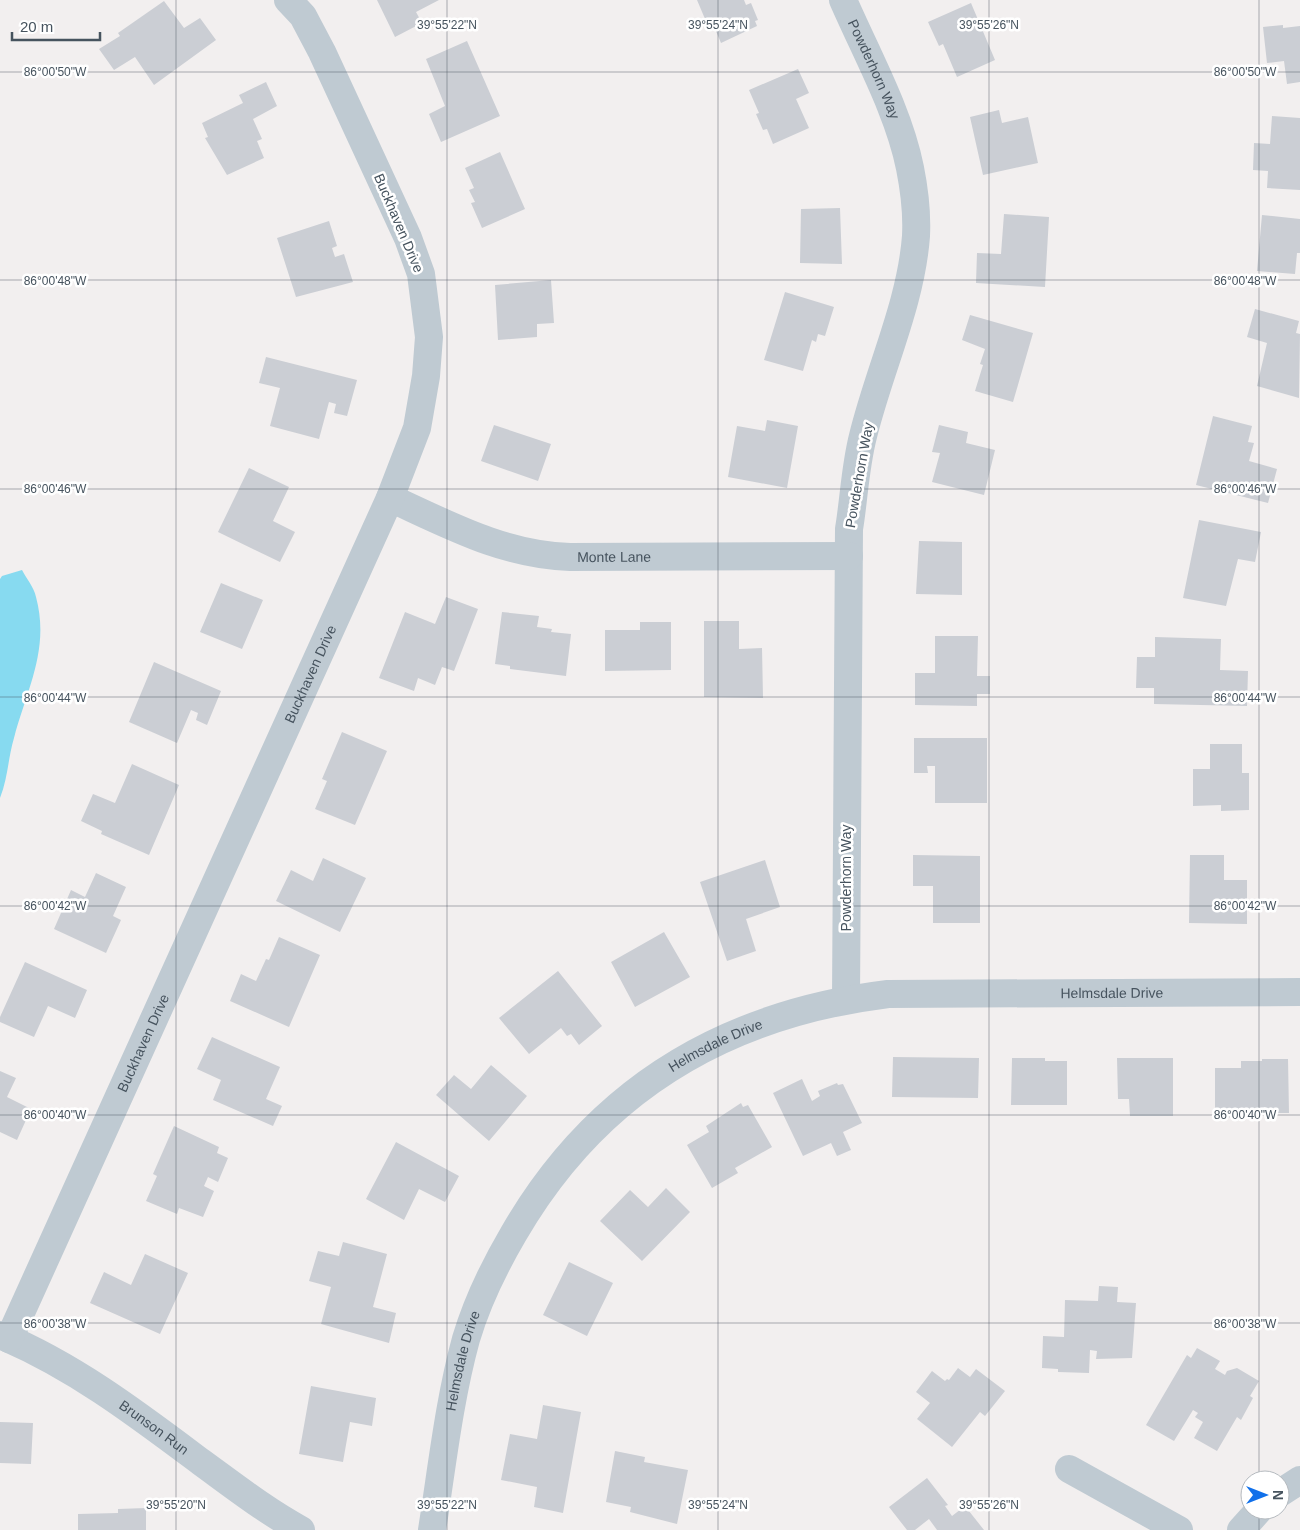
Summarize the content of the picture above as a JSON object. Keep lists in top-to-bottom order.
{
  "streets": {
    "street": [
      "Powderhorn Way",
      "Buckhaven Drive",
      "Monte Lane",
      "Helmsdale Drive",
      "Brunson Run"
    ]
  },
  "crossings": [
    ["Powderhorn Way", "Monte Lane"],
    ["Powderhorn Way", "Helmsdale Drive"],
    ["Buckhaven Drive", "Monte Lane"],
    ["Buckhaven Drive", "Brunson Run"]
  ],
  "scale_bar": "20 m",
  "north": "right",
  "coordinates": [
    "39°55'22\"N",
    "39°55'24\"N",
    "39°55'26\"N",
    "86°00'50\"W",
    "86°00'48\"W",
    "86°00'46\"W",
    "86°00'44\"W",
    "86°00'42\"W",
    "86°00'40\"W",
    "86°00'38\"W",
    "39°55'20\"N"
  ]
}
